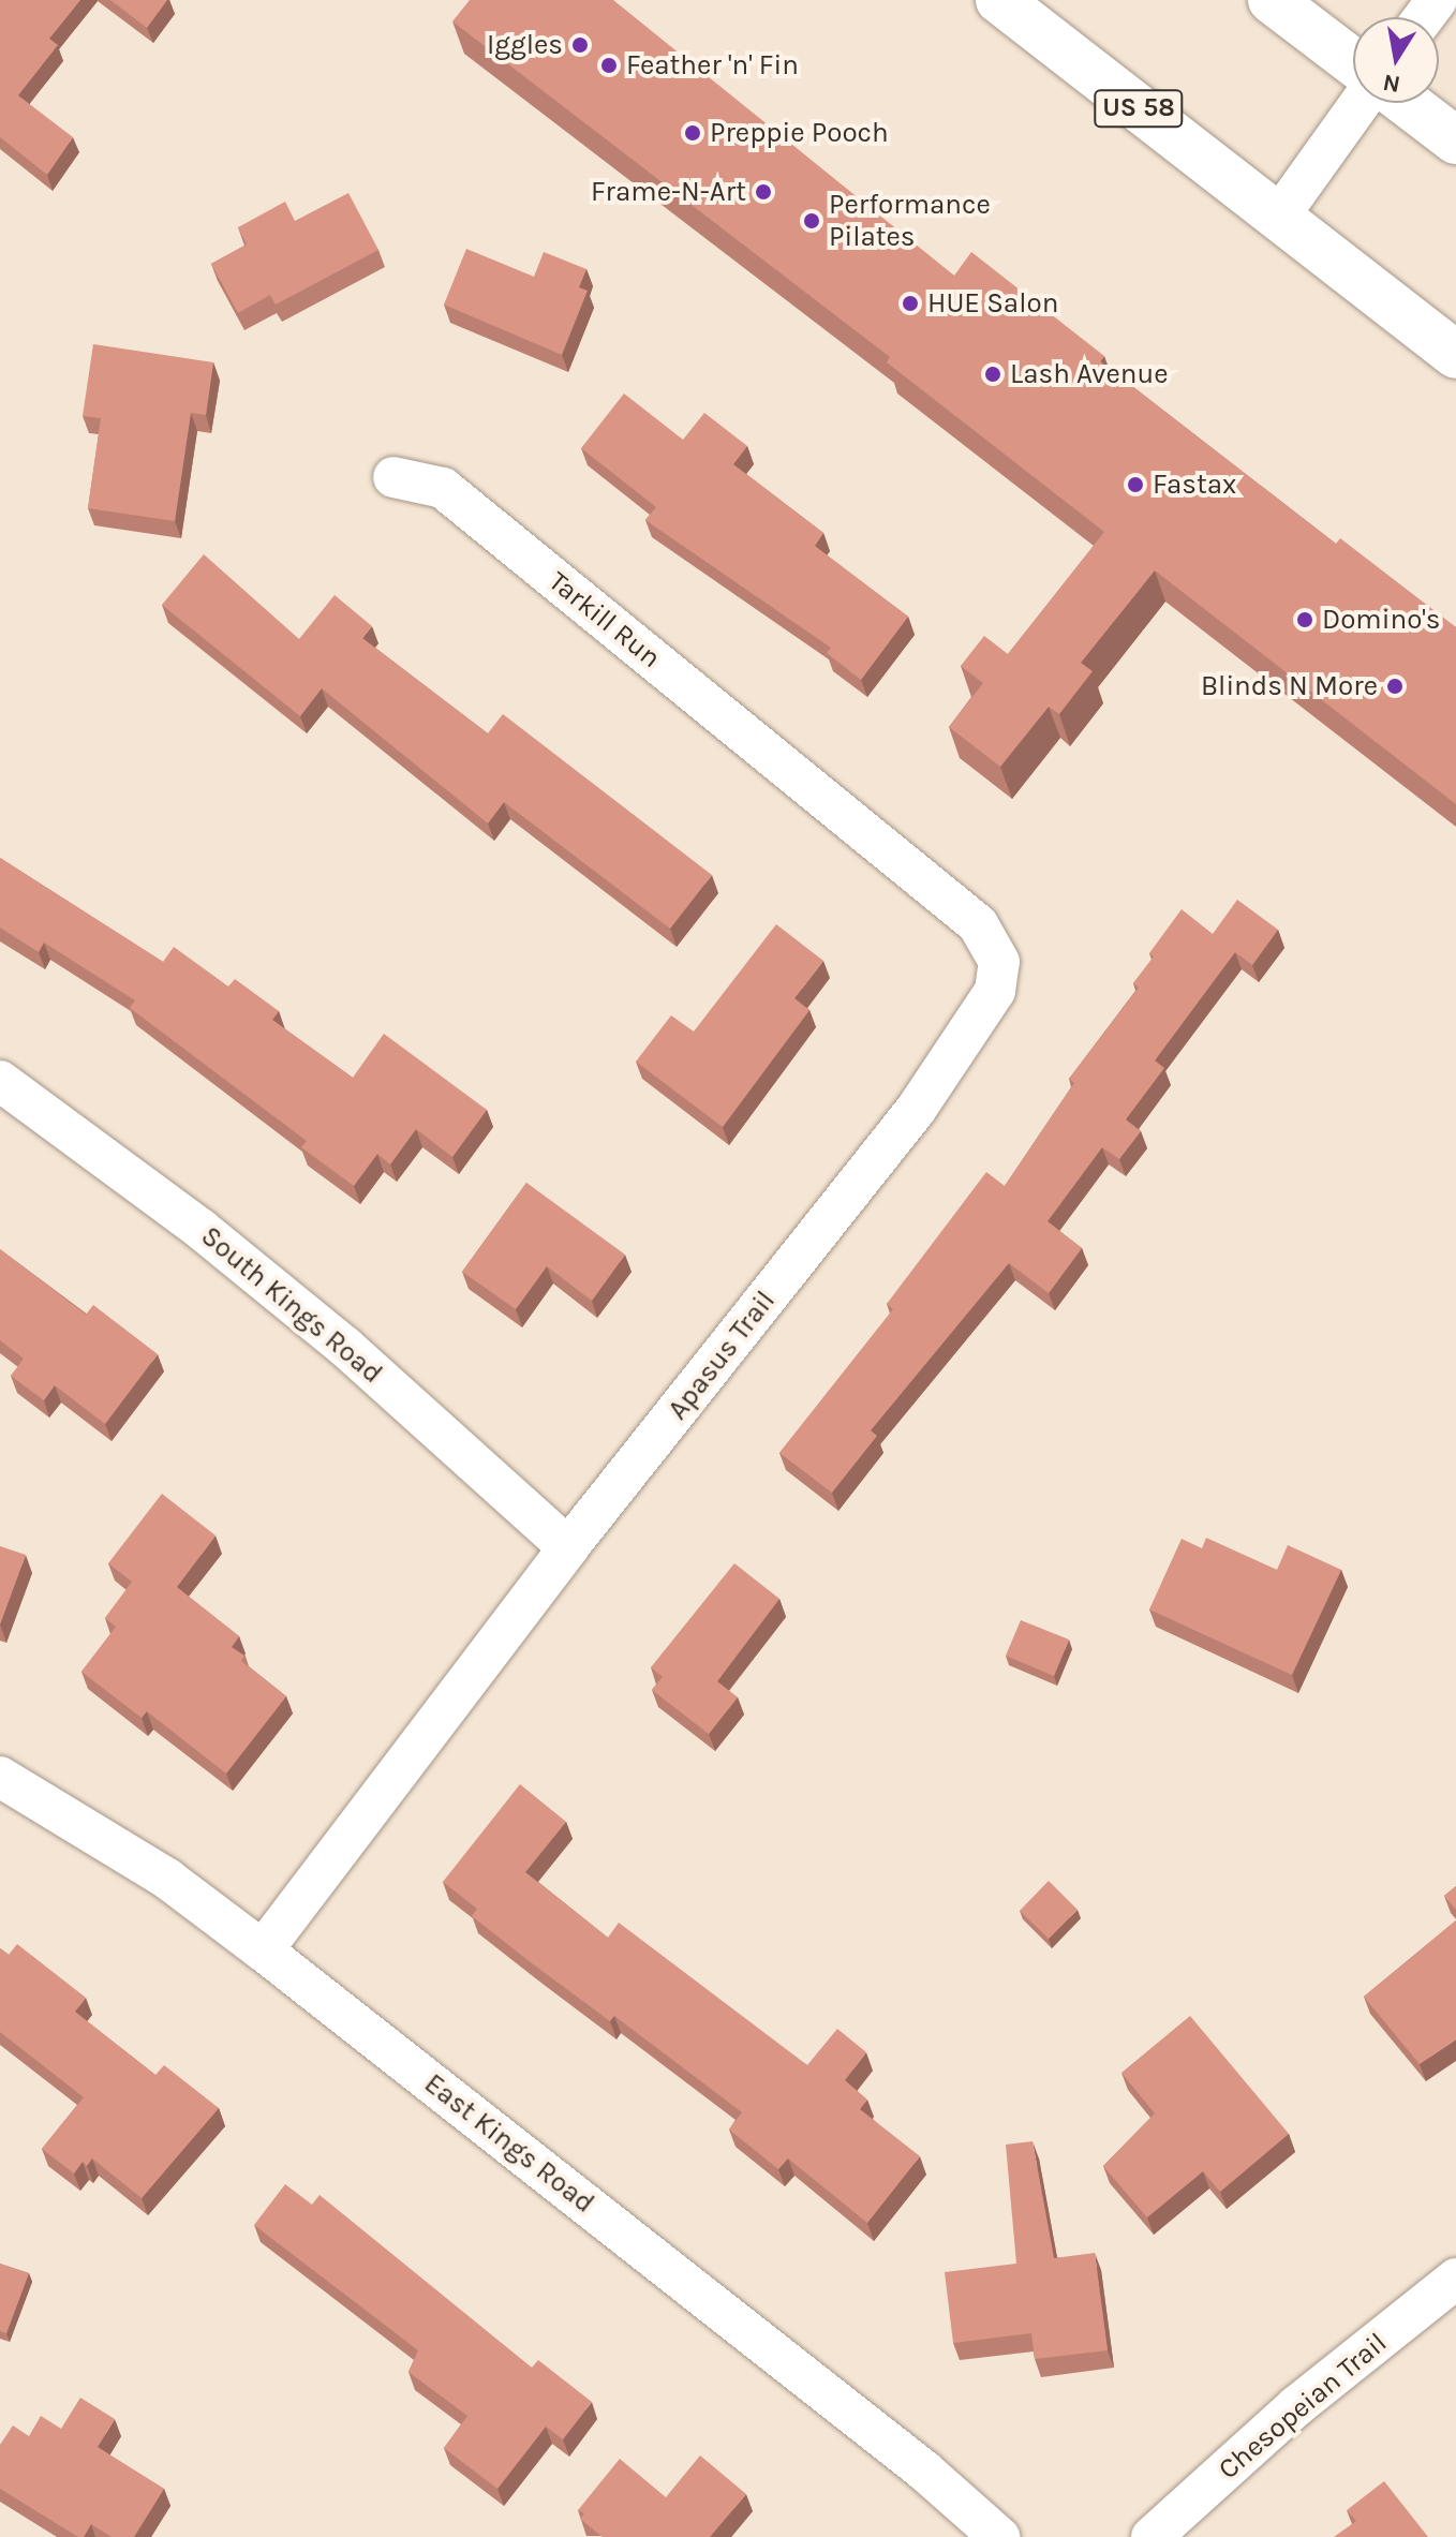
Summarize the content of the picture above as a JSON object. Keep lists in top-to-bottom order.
{
  "streets": {
    "main road": ["US 58"],
    "street": [
      "Tarkill Run",
      "South Kings Road",
      "Apasus Trail",
      "East Kings Road",
      "Chesopeian Trail"
    ]
  },
  "crossings": [
    ["Tarkill Run", "Apasus Trail"],
    ["South Kings Road", "Apasus Trail"],
    ["Apasus Trail", "East Kings Road"]
  ],
  "places": [
    "Iggles",
    "Feather 'n' Fin",
    "Preppie Pooch",
    "Frame-N-Art",
    "Performance Pilates",
    "HUE Salon",
    "Lash Avenue",
    "Fastax",
    "Domino's",
    "Blinds N More"
  ],
  "north": "bottom"
}
